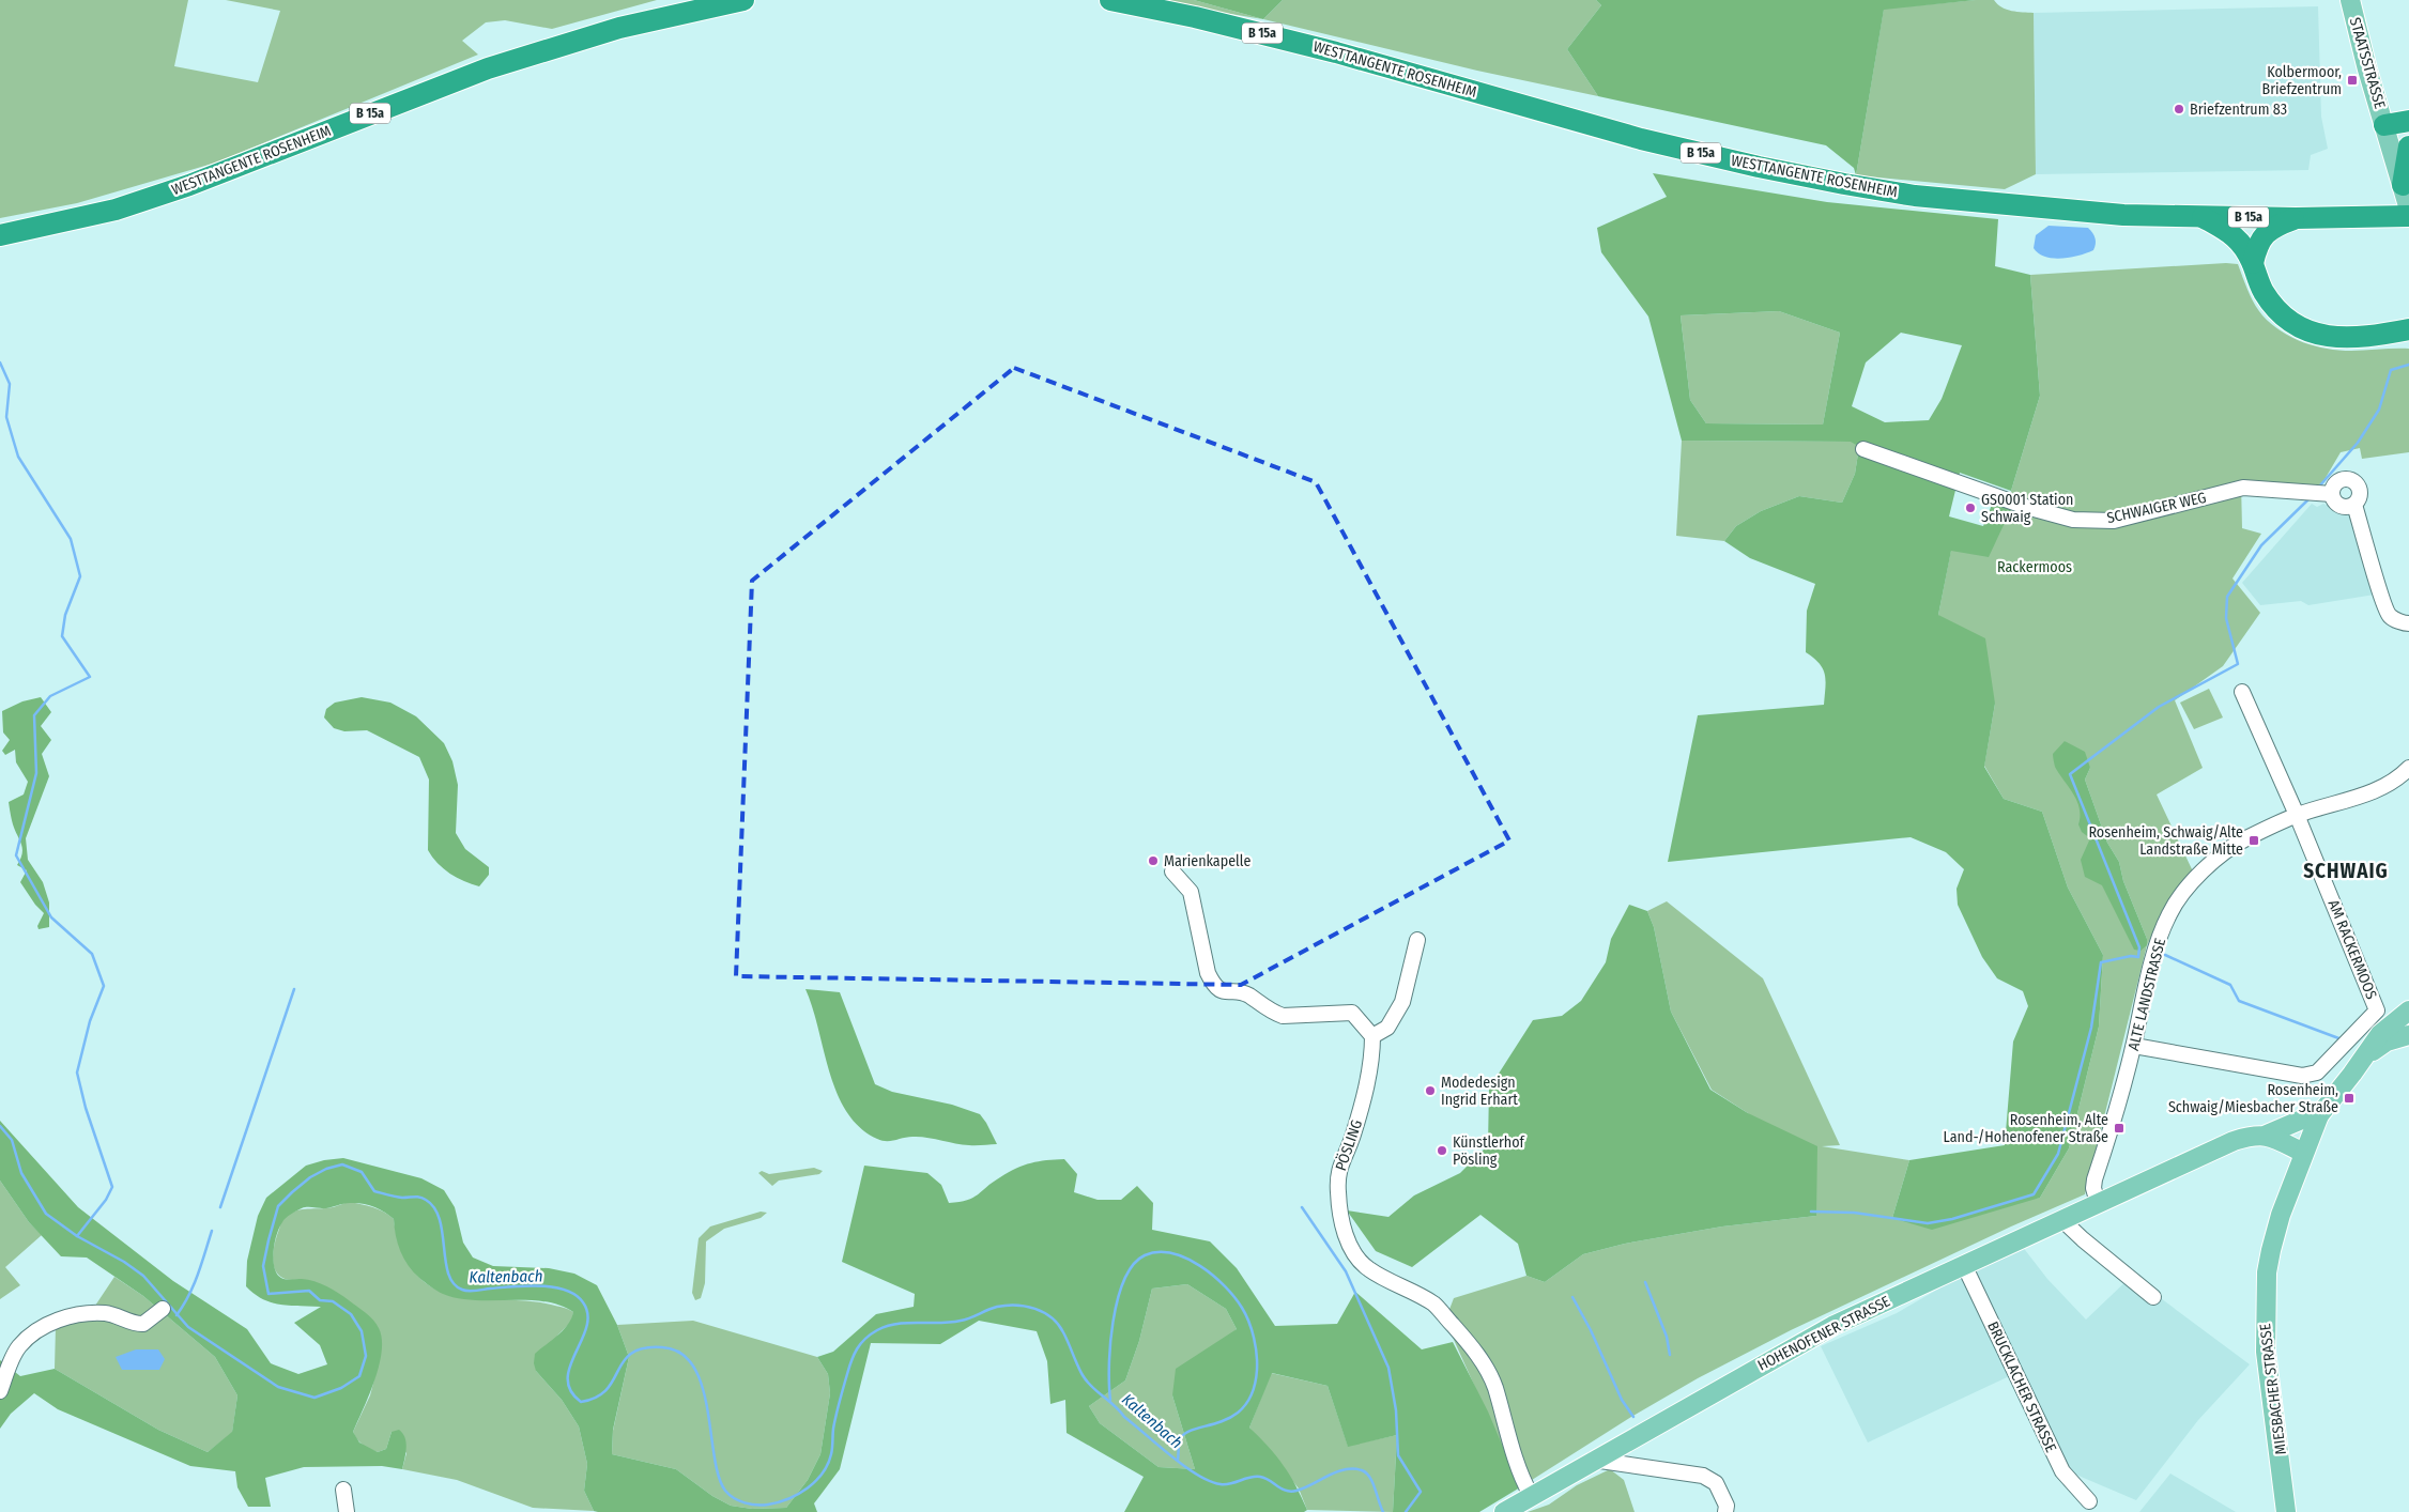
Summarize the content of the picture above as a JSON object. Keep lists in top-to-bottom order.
{
  "streets": {
    "highway": ["B 15a", "WESTTANGENTE ROSENHEIM"],
    "main road": ["STAATSSTRASSE", "HOHENOFENER STRASSE", "MIESBACHER STRASSE"],
    "street": [
      "SCHWAIGER WEG",
      "AM RACKERMOOS",
      "ALTE LANDSTRASSE",
      "PÖSLING",
      "BRUCKLACHER STRASSE"
    ]
  },
  "crossings": [
    ["AM RACKERMOOS", "ALTE LANDSTRASSE"],
    ["ALTE LANDSTRASSE", "HOHENOFENER STRASSE"],
    ["PÖSLING", "HOHENOFENER STRASSE"],
    ["HOHENOFENER STRASSE", "BRUCKLACHER STRASSE"]
  ],
  "districts": ["SCHWAIG"],
  "water": ["Kaltenbach"],
  "parks": ["Rackermoos"],
  "places": {
    "transit": [
      "Kolbermoor, Briefzentrum",
      "Rosenheim, Schwaig/Alte Landstraße Mitte",
      "Rosenheim, Schwaig/Miesbacher Straße",
      "Rosenheim, Alte Land-/Hohenofener Straße"
    ],
    "other": [
      "Briefzentrum 83",
      "GS0001 Station Schwaig",
      "Marienkapelle",
      "Modedesign Ingrid Erhart",
      "Künstlerhof Pösling"
    ]
  }
}
